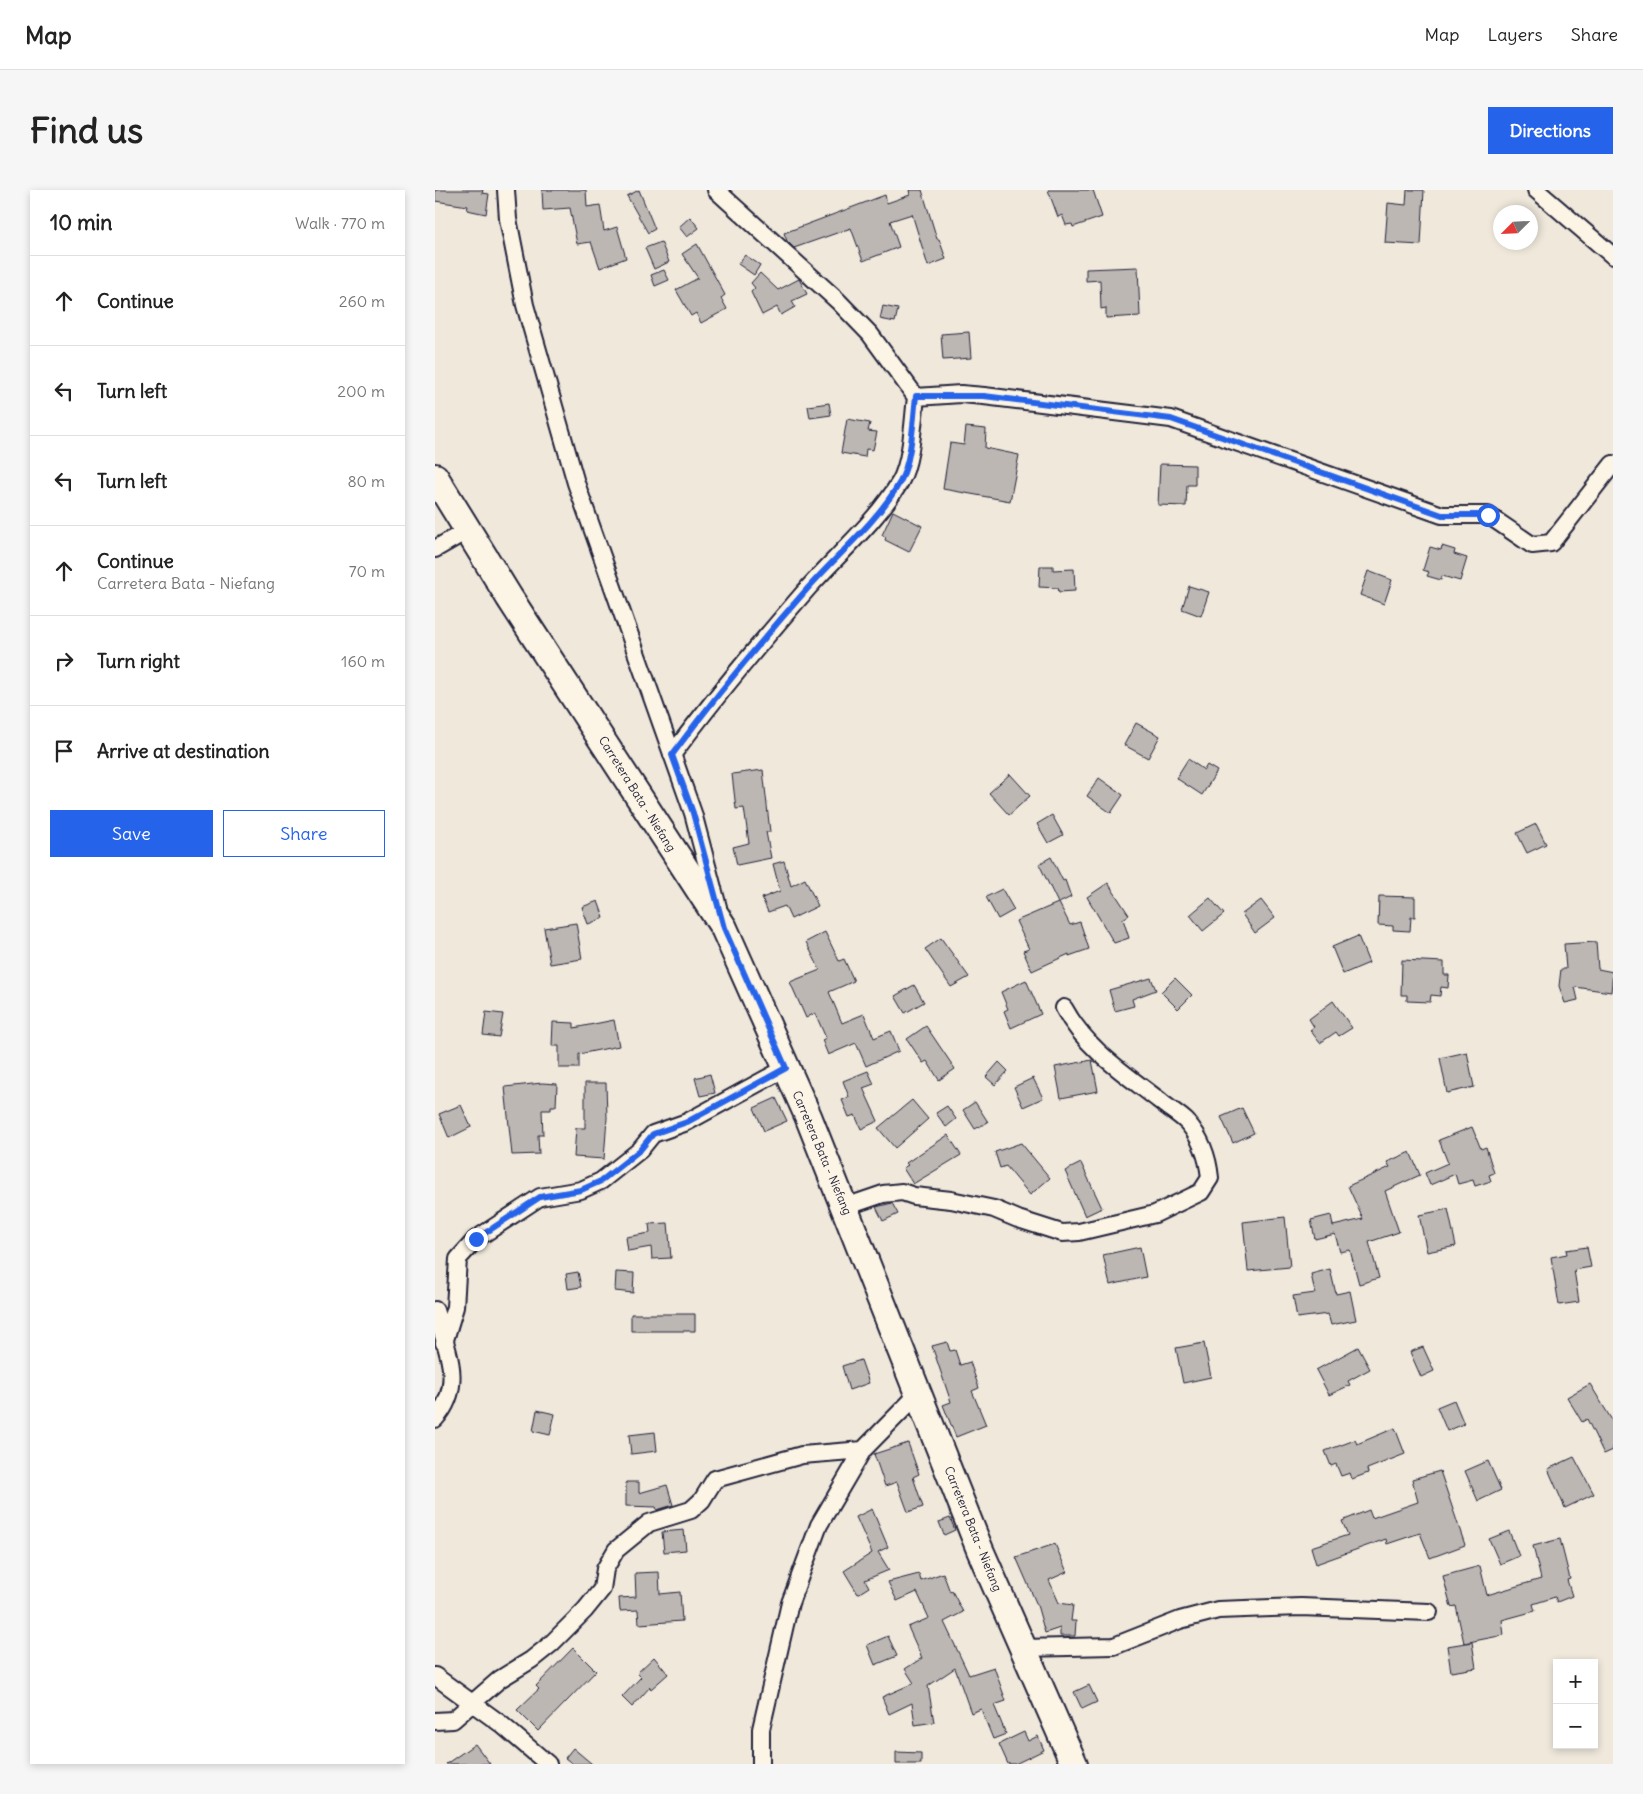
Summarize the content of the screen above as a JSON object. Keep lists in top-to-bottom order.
{
  "streets": {
    "main road": ["Carretera Bata - Niefang"]
  },
  "north": "bottom left",
  "page": {
    "header": "Map",
    "nav": ["Map", "Layers", "Share"],
    "buttons": [
      "Directions",
      ["Save", "Share"]
    ],
    "title": "Find us",
    "heading": ["10 min", "Walk · 770 m"],
    "list": [
      ["Continue", "260 m"],
      ["Turn left", "200 m"],
      ["Turn left", "80 m"],
      ["Continue", "Carretera Bata - Niefang", "70 m"],
      ["Turn right", "160 m"],
      "Arrive at destination"
    ],
    "map_buttons": ["+", "−"]
  }
}
